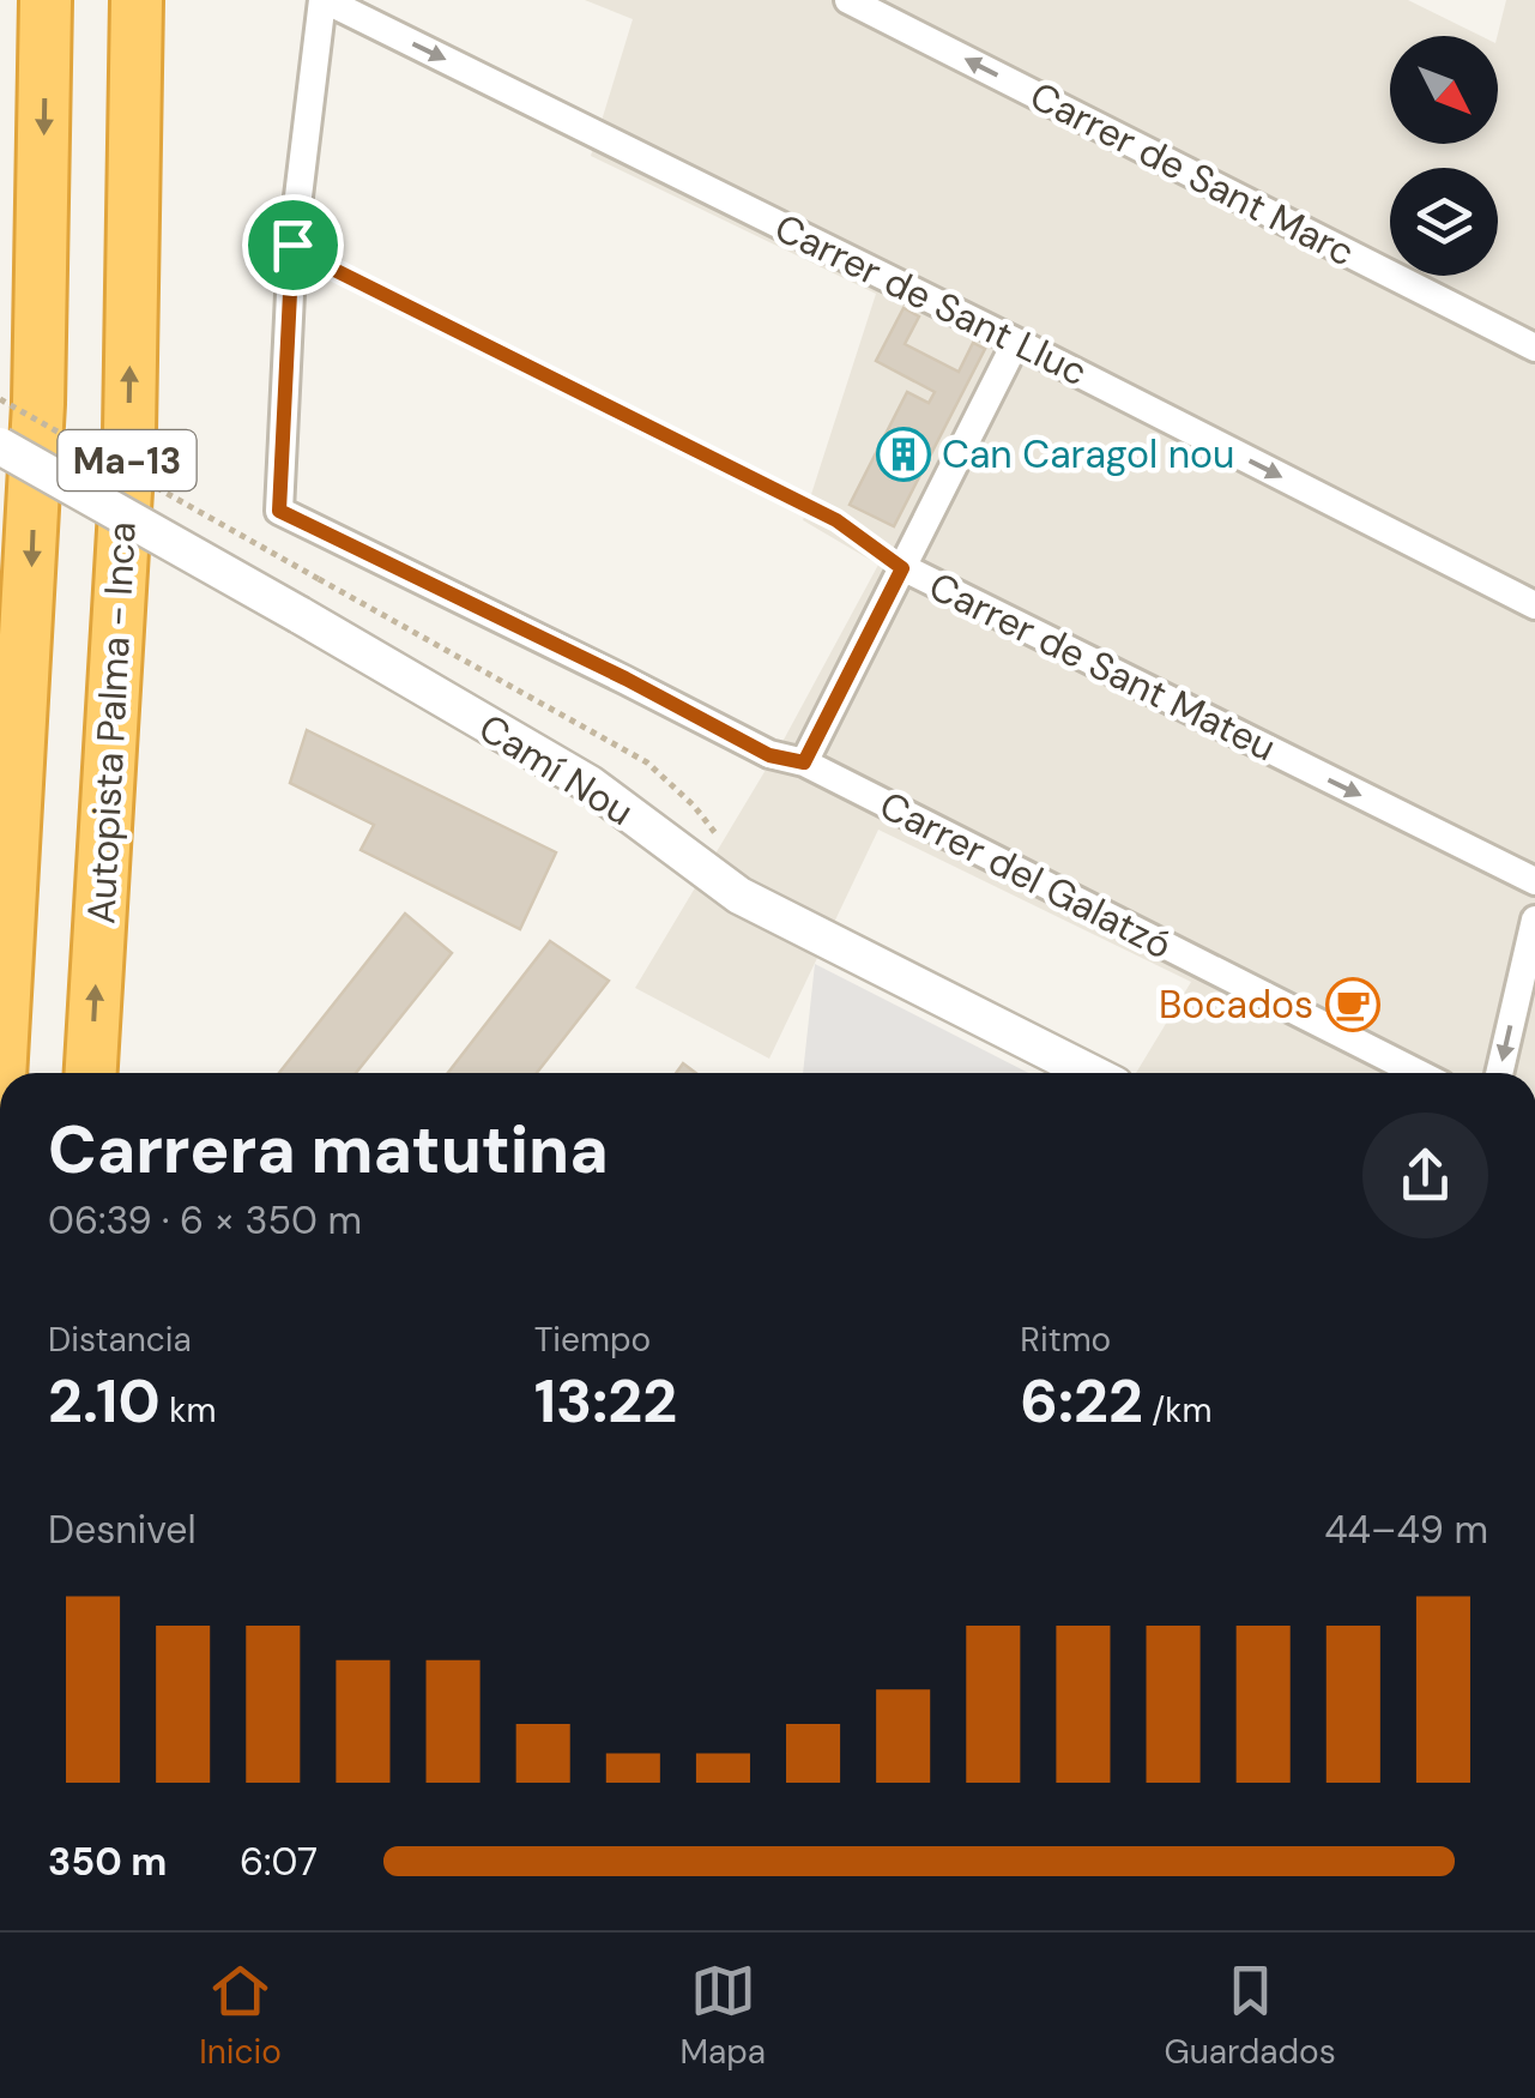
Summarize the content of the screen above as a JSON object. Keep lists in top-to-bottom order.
{
  "streets": {
    "highway": ["Ma-13", "Autopista Palma - Inca"],
    "street": [
      "Carrer de Sant Marc",
      "Carrer de Sant Lluc",
      "Carrer de Sant Mateu",
      "Camí Nou",
      "Carrer del Galatzó"
    ]
  },
  "crossings": [
    ["Carrer de Sant Mateu", "Carrer del Galatzó"]
  ],
  "one_way": ["Carrer de Sant Marc", "Carrer de Sant Lluc", "Carrer de Sant Mateu"],
  "places": {
    "building": ["Can Caragol nou"],
    "cafe": ["Bocados"]
  },
  "north": "bottom right",
  "page": {
    "heading": ["Carrera matutina", "06:39 · 6 × 350 m"],
    "stats": [
      ["Distancia", "2.10 km"],
      ["Tiempo", "13:22"],
      ["Ritmo", "6:22 /km"]
    ],
    "chart": ["Desnivel", "44–49 m"],
    "list": [
      {
        "name": "350 m",
        "note": "6:07"
      }
    ],
    "tabs": ["Inicio", "Mapa", "Guardados"]
  }
}
